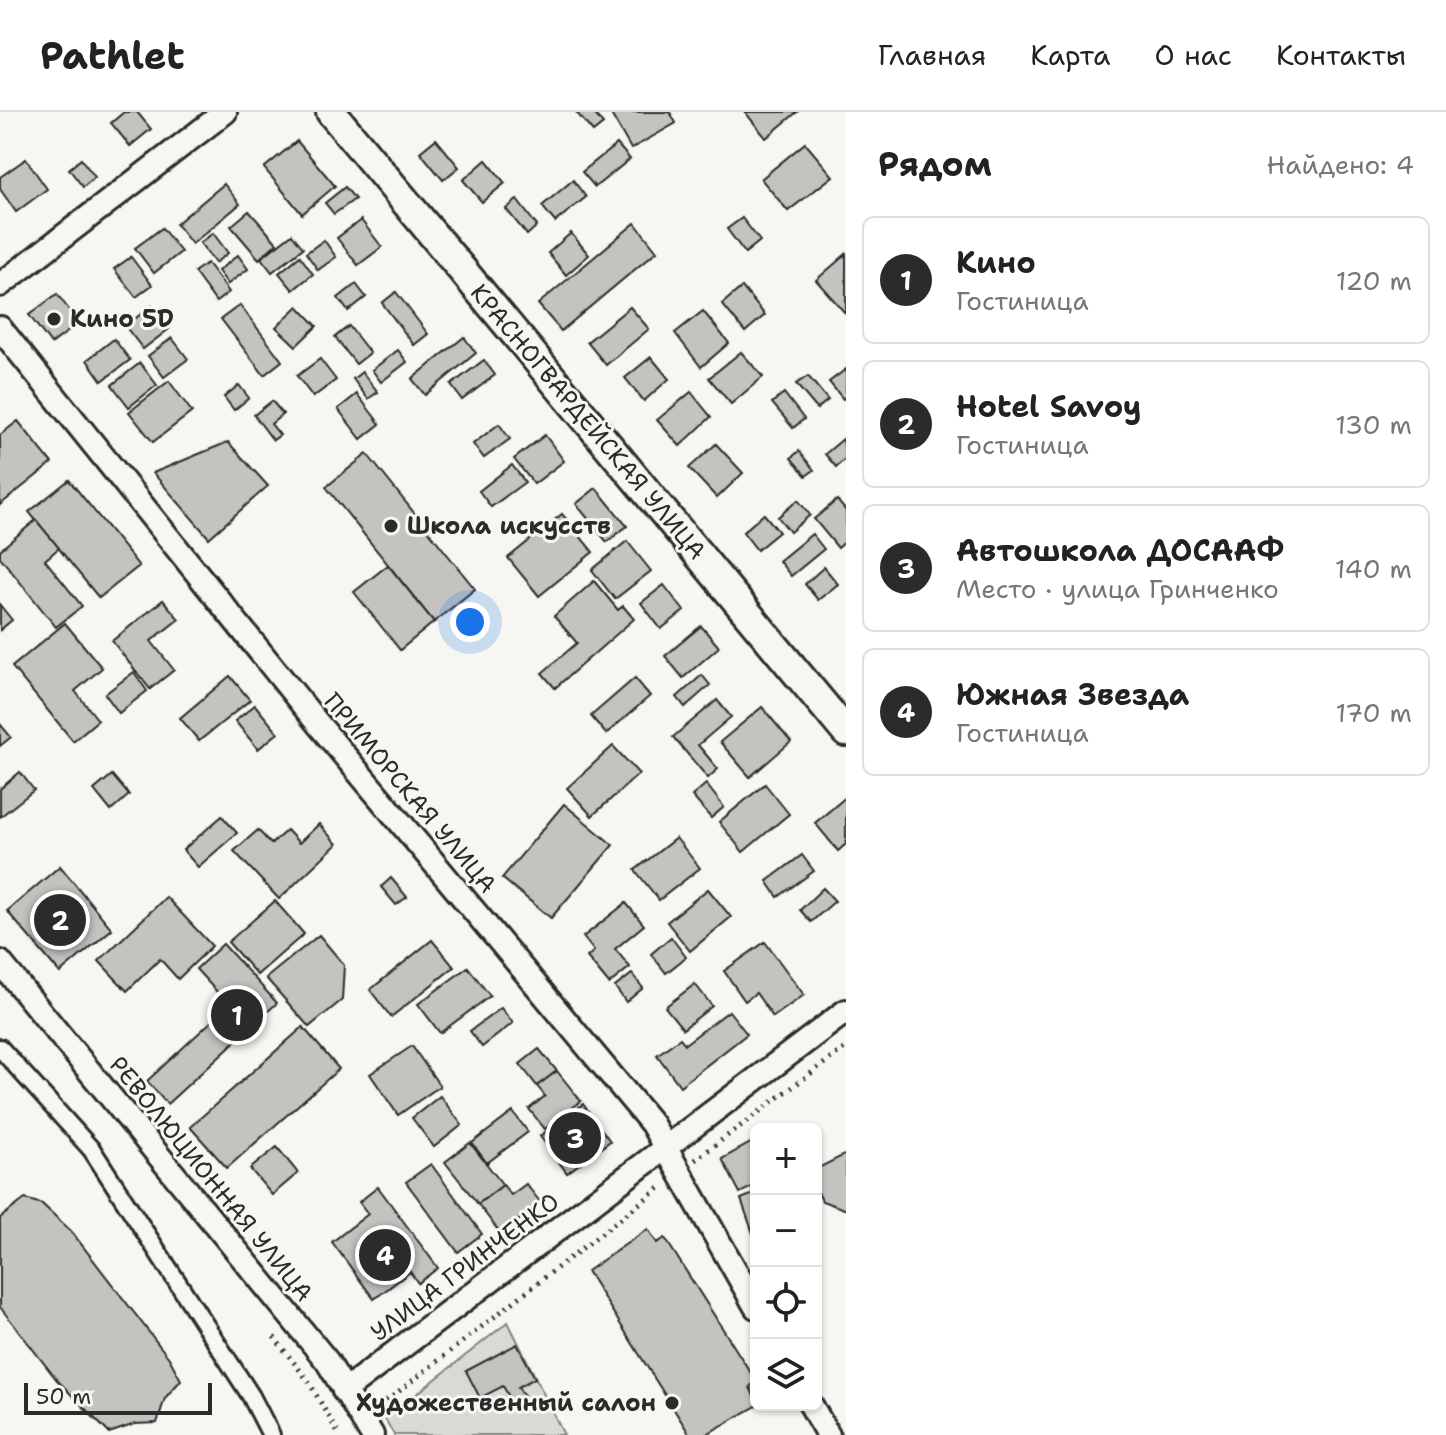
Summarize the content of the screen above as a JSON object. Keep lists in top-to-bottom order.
{
  "streets": {
    "street": [
      "КРАСНОГВАРДЕЙСКАЯ УЛИЦА",
      "ПРИМОРСКАЯ УЛИЦА",
      "РЕВОЛЮЦИОННАЯ УЛИЦА",
      "УЛИЦА ГРИНЧЕНКО"
    ]
  },
  "crossings": [
    ["ПРИМОРСКАЯ УЛИЦА", "УЛИЦА ГРИНЧЕНКО"],
    ["РЕВОЛЮЦИОННАЯ УЛИЦА", "УЛИЦА ГРИНЧЕНКО"]
  ],
  "places": ["Кино 5D", "Школа искусств", "Художественный салон"],
  "scale_bar": "50 m",
  "page": {
    "header": "Pathlet",
    "nav": [
      "Главная",
      "Карта",
      "О нас",
      "Контакты"
    ],
    "heading": ["Рядом", "Найдено: 4"],
    "list": [
      {
        "mark": "1",
        "name": "Кино",
        "note": "Гостиница",
        "value": "120 m"
      },
      {
        "mark": "2",
        "name": "Hotel Savoy",
        "note": "Гостиница",
        "value": "130 m"
      },
      {
        "mark": "3",
        "name": "Автошкола ДОСААФ",
        "note": "Место · улица Гринченко",
        "value": "140 m"
      },
      {
        "mark": "4",
        "name": "Южная Звезда",
        "note": "Гостиница",
        "value": "170 m"
      }
    ],
    "pins": [
      "2",
      "1",
      "3",
      "4"
    ],
    "map_buttons": ["+", "−"],
    "scale": "50 m"
  }
}
